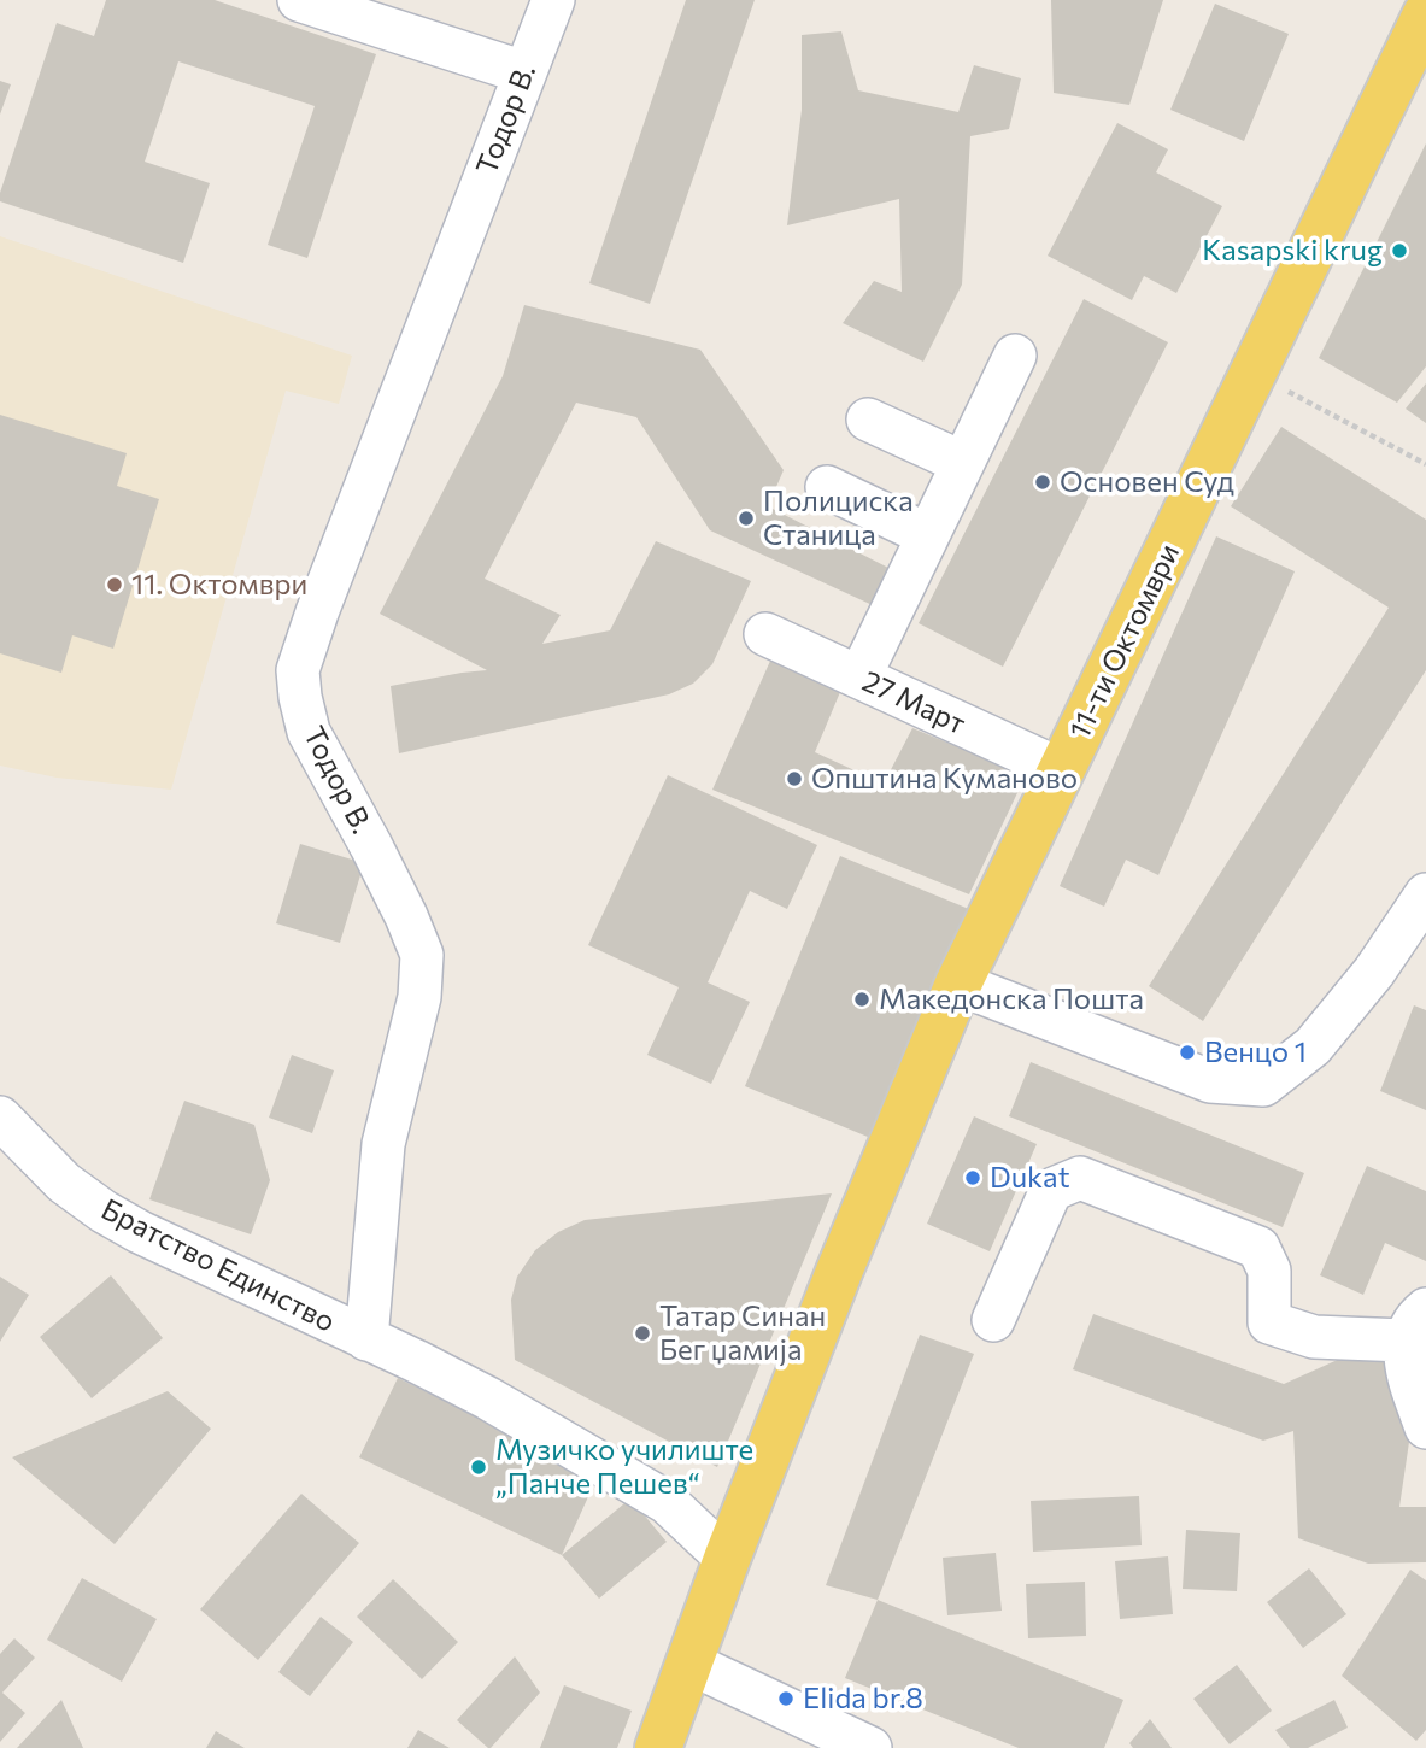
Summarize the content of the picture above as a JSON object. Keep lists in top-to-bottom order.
{
  "streets": {
    "main road": ["11-ти Октомври"],
    "street": ["Тодор В.", "27 Март", "Братство Единство"]
  },
  "crossings": [
    ["Тодор В.", "Братство Единство"],
    ["11-ти Октомври", "27 Март"],
    ["11-ти Октомври", "Братство Единство"]
  ],
  "places": [
    "Kasapski krug",
    "Основен Суд",
    "Полициска Станица",
    "11. Октомври",
    "Општина Куманово",
    "Македонска Пошта",
    "Венцо 1",
    "Dukat",
    "Татар Синан Бег џамија",
    "Музичко училиште „Панче Пешев“",
    "Elida br.8"
  ]
}
